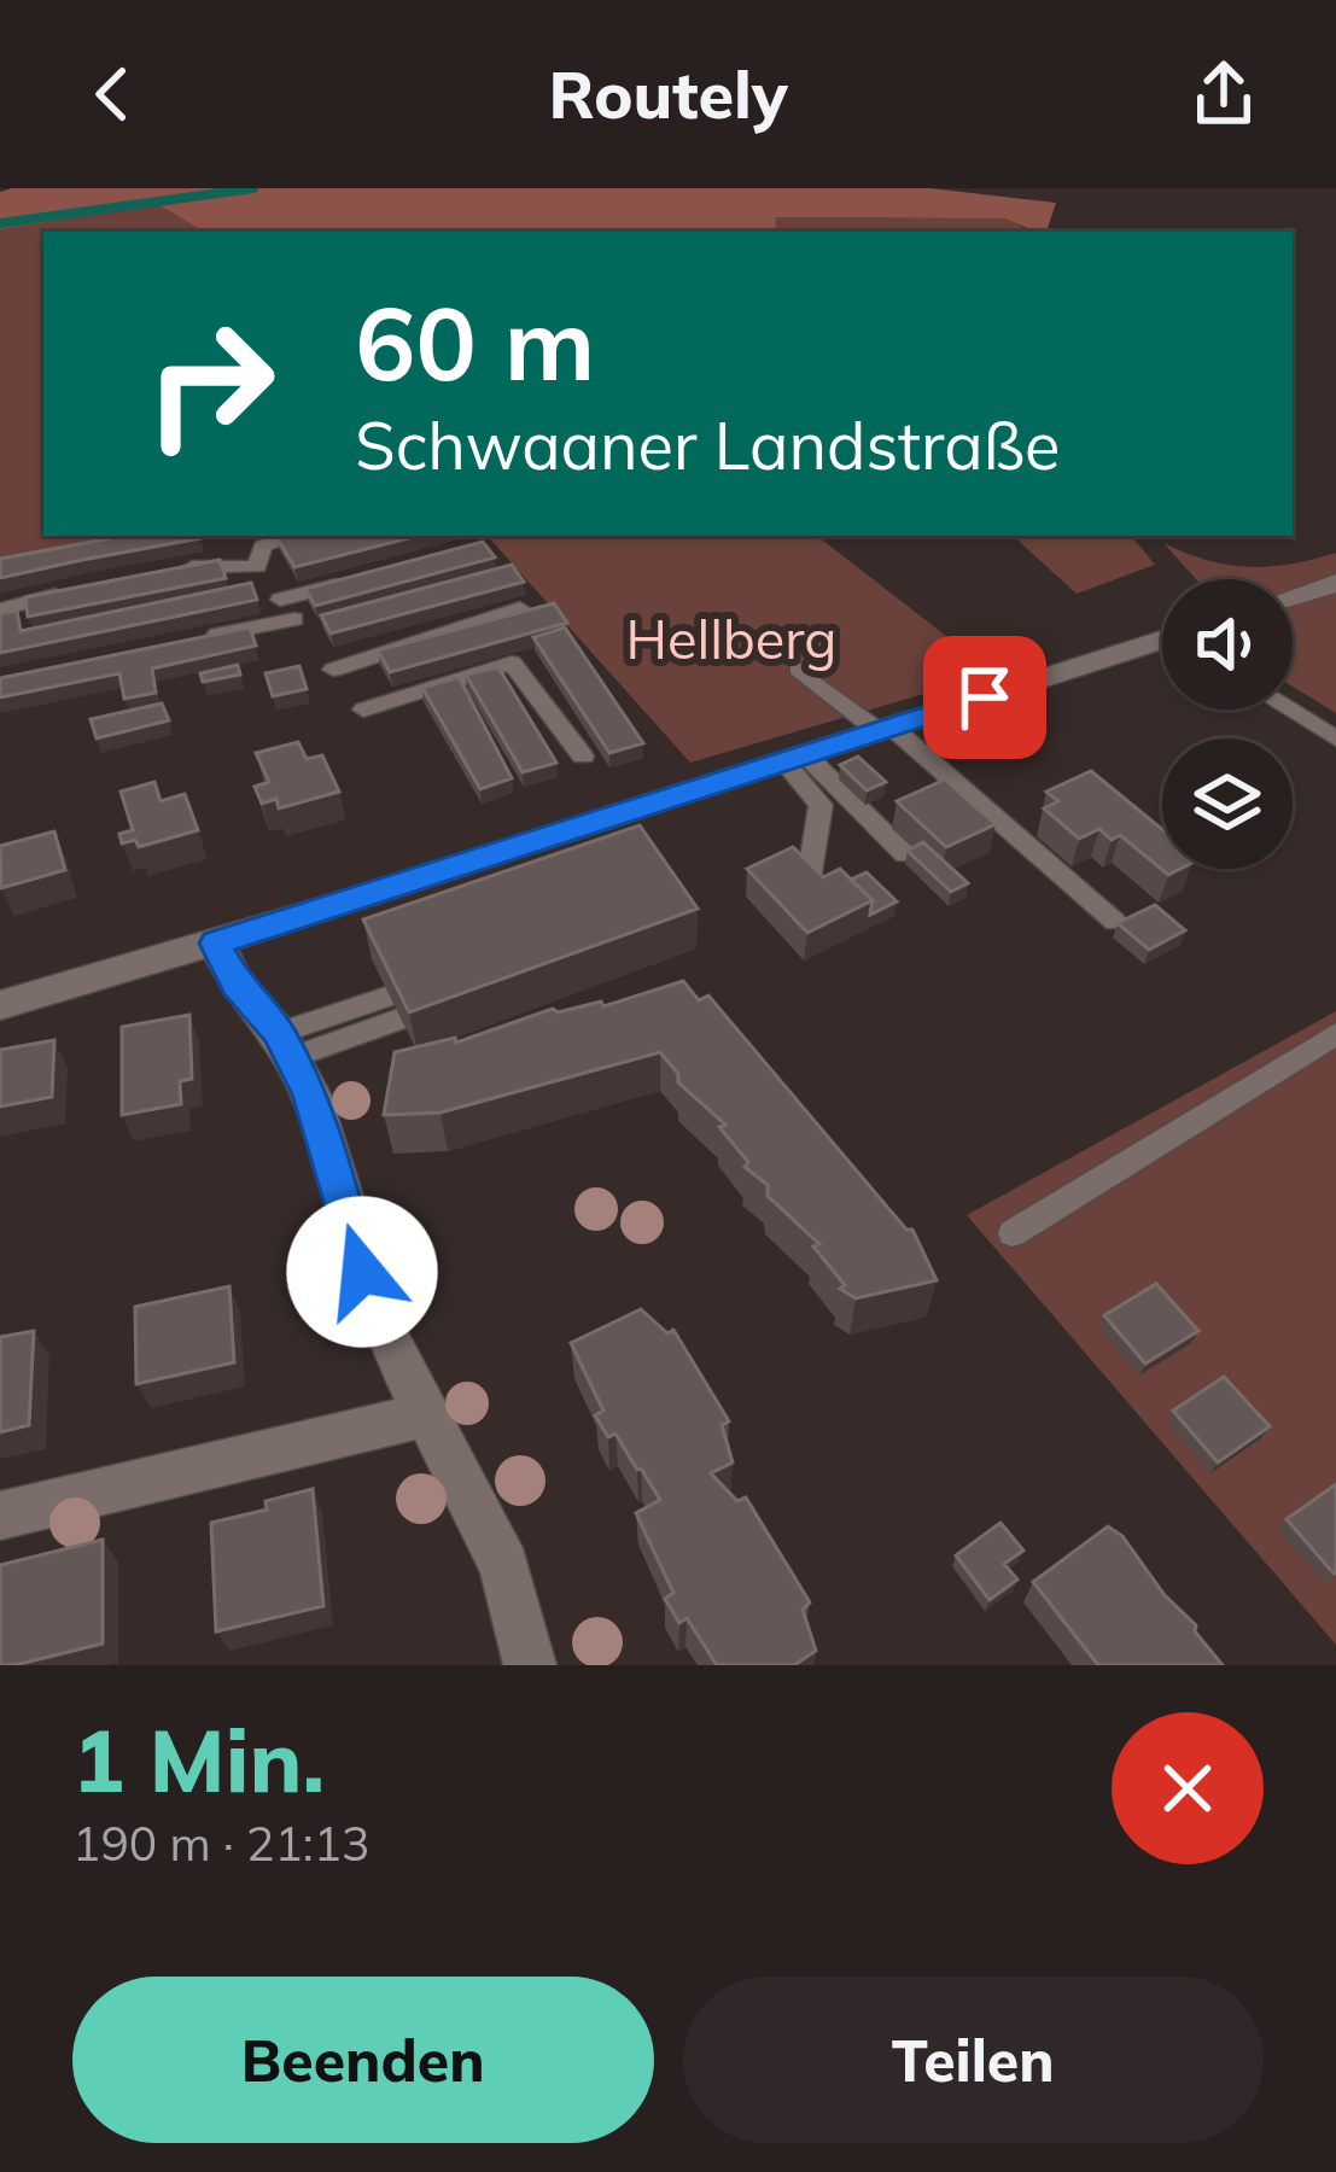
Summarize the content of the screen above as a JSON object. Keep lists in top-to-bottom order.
{
  "parks": ["Hellberg"],
  "page": {
    "header": "Routely",
    "turn": ["60 m", "Schwaaner Landstraße"],
    "heading": ["1 Min.", "190 m · 21:13"],
    "buttons": ["Beenden", "Teilen"]
  }
}
